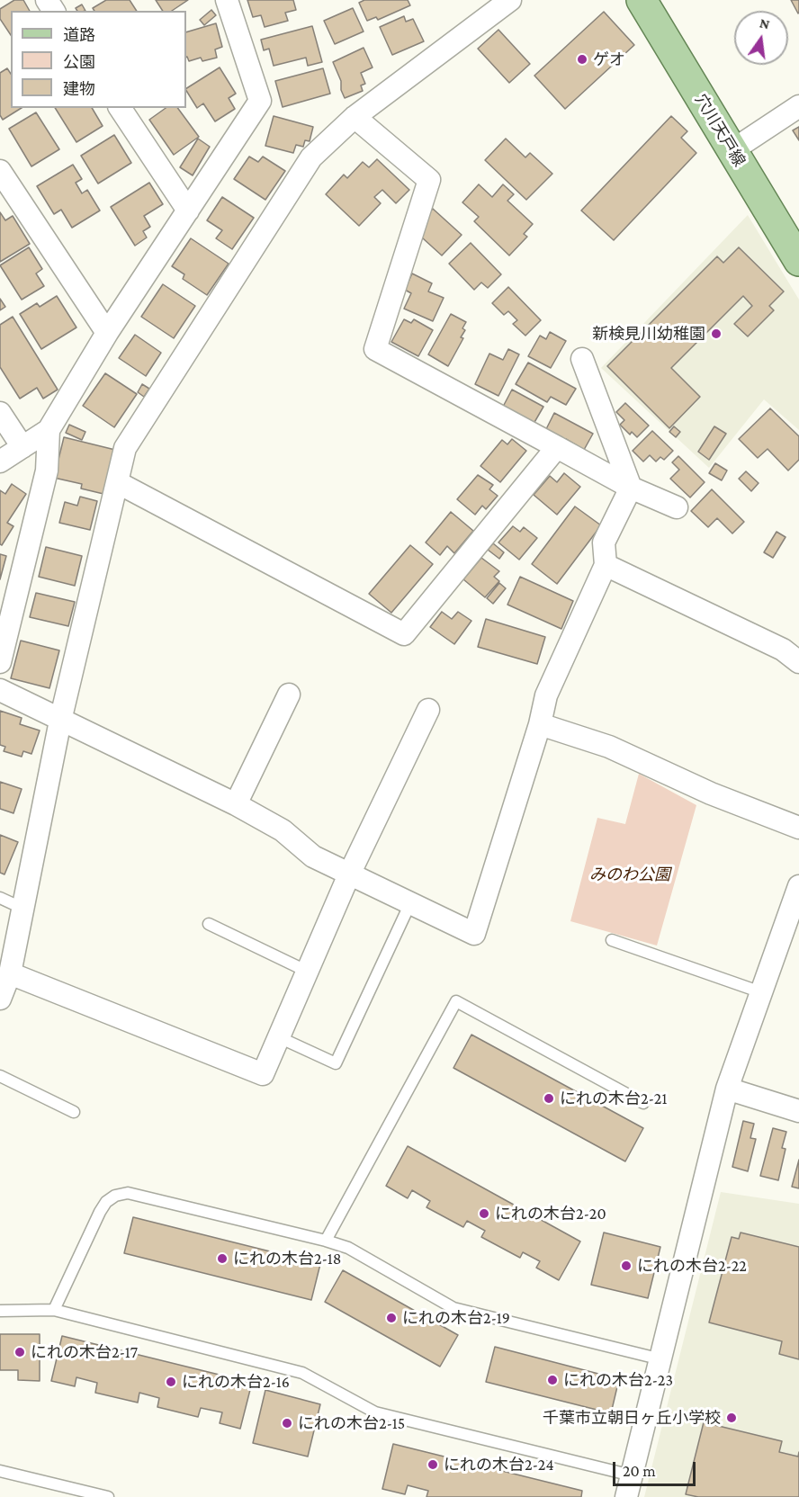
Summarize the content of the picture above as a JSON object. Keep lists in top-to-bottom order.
{
  "streets": {
    "main road": ["穴川天戸線"]
  },
  "parks": ["みのわ公園"],
  "places": [
    "ゲオ",
    "新検見川幼稚園",
    "にれの木台2-21",
    "にれの木台2-20",
    "にれの木台2-18",
    "にれの木台2-22",
    "にれの木台2-19",
    "にれの木台2-17",
    "にれの木台2-23",
    "にれの木台2-16",
    "千葉市立朝日ヶ丘小学校",
    "にれの木台2-15",
    "にれの木台2-24"
  ],
  "legend": ["道路", "公園", "建物"],
  "scale_bar": "20 m",
  "north": "top"
}
